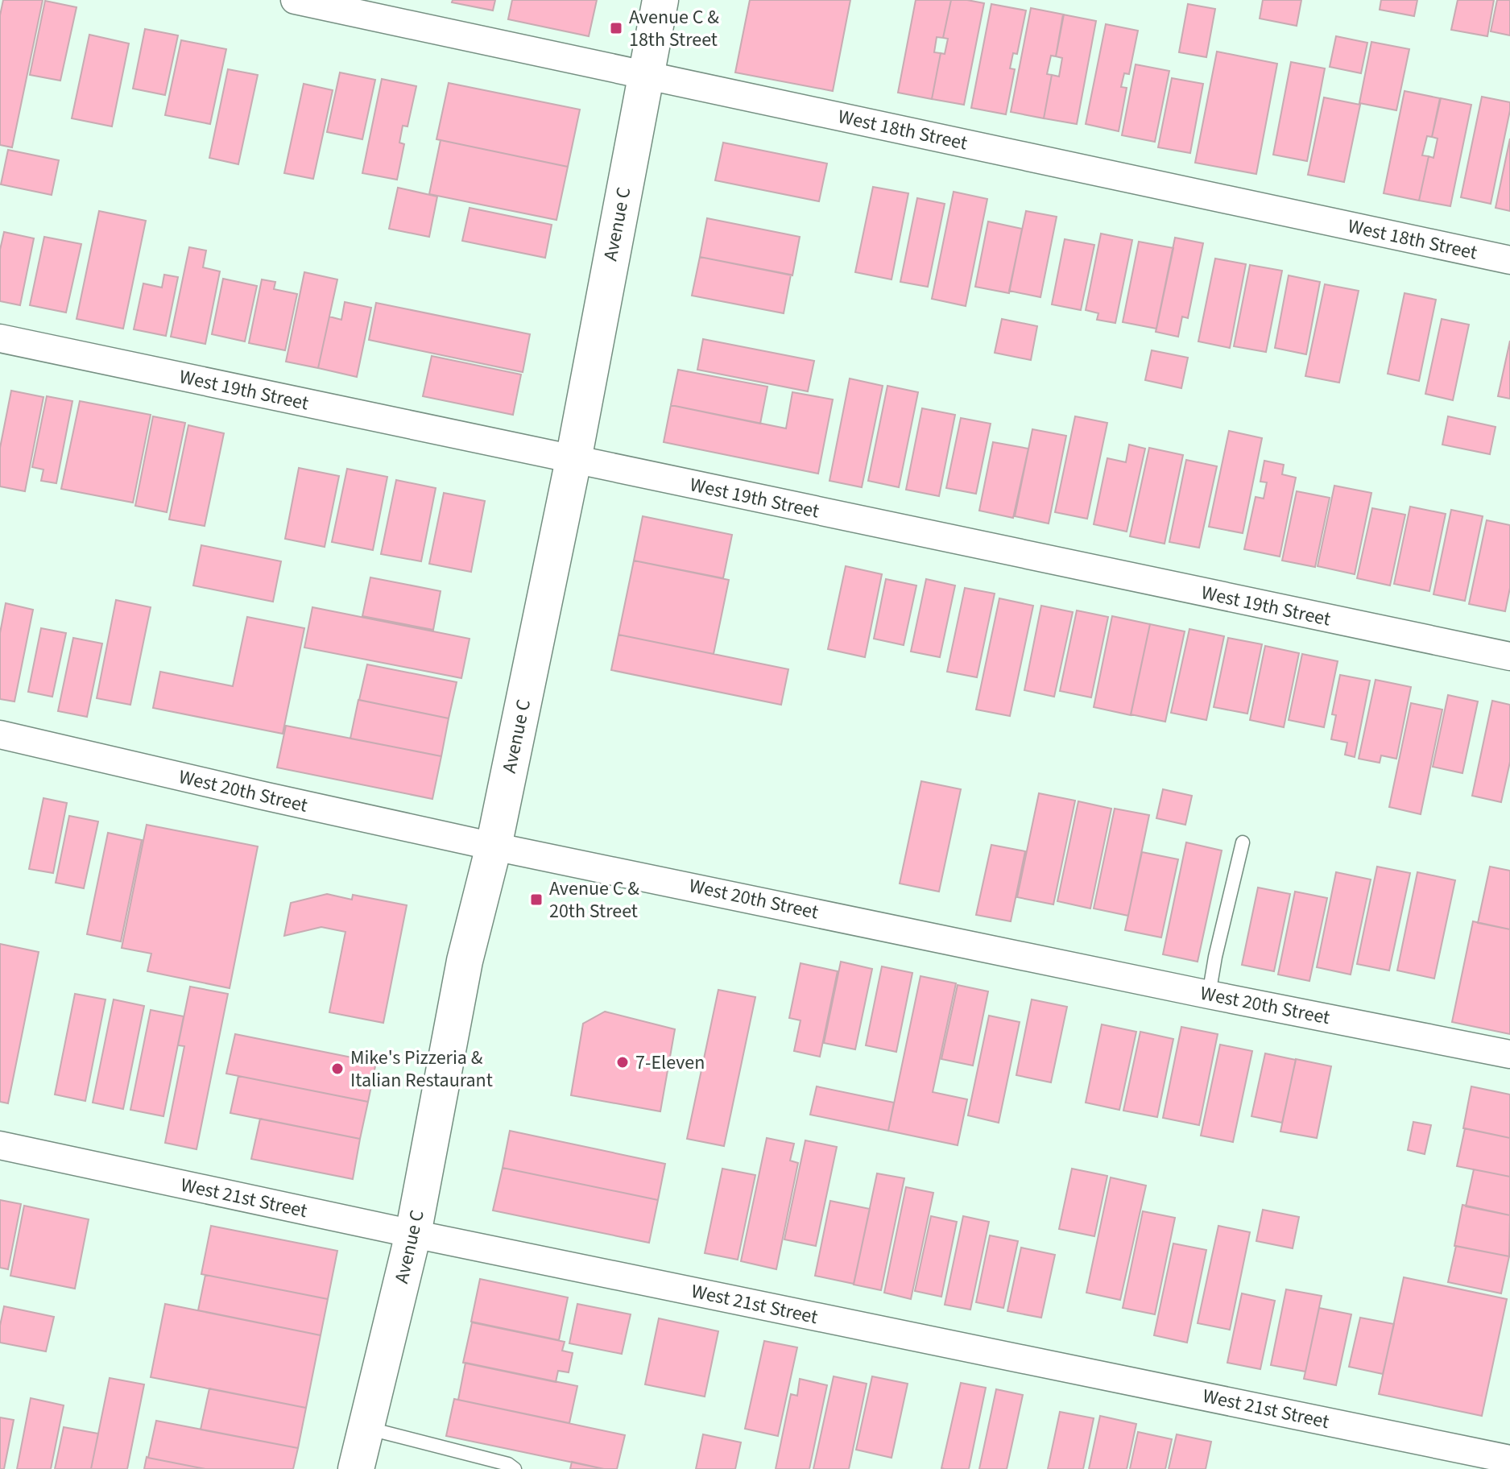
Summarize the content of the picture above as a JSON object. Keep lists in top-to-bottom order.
{
  "streets": {
    "main road": ["Avenue C"],
    "street": [
      "West 18th Street",
      "West 19th Street",
      "West 20th Street",
      "West 21st Street"
    ]
  },
  "crossings": [
    ["West 18th Street", "Avenue C"],
    ["Avenue C", "West 19th Street"],
    ["Avenue C", "West 20th Street"],
    ["Avenue C", "West 21st Street"]
  ],
  "places": {
    "transit": ["Avenue C & 18th Street", "Avenue C & 20th Street"],
    "other": ["7-Eleven", "Mike's Pizzeria & Italian Restaurant"]
  }
}
